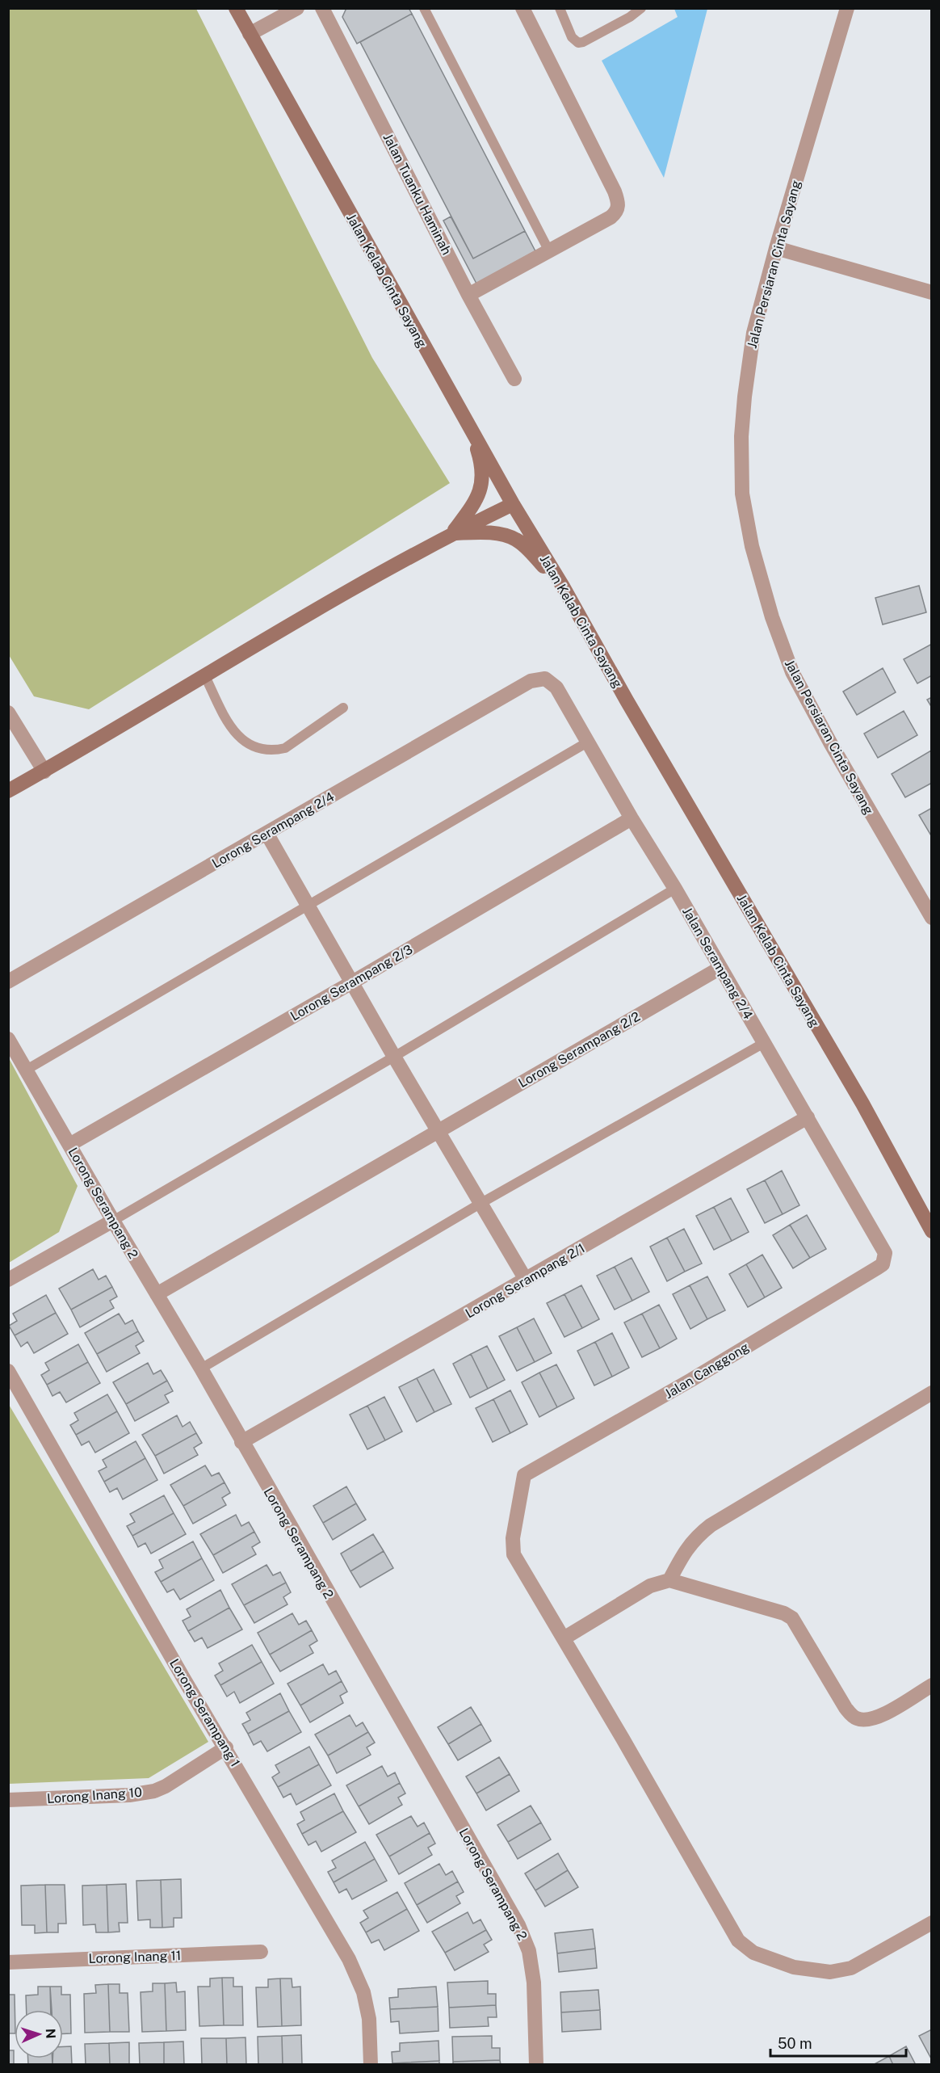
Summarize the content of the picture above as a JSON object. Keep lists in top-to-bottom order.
{
  "streets": {
    "main road": ["Jalan Kelab Cinta Sayang"],
    "street": [
      "Jalan Tuanku Haminah",
      "Jalan Persiaran Cinta Sayang",
      "Lorong Serampang 2/4",
      "Jalan Serampang 2/4",
      "Lorong Serampang 2/3",
      "Lorong Serampang 2/2",
      "Lorong Serampang 2",
      "Lorong Serampang 2/1",
      "Jalan Canggong",
      "Lorong Serampang 1",
      "Lorong Inang 10",
      "Lorong Inang 11"
    ]
  },
  "crossings": [
    ["Lorong Serampang 2/4", "Jalan Serampang 2/4"],
    ["Jalan Serampang 2/4", "Lorong Serampang 2/3"],
    ["Jalan Serampang 2/4", "Lorong Serampang 2/2"],
    ["Jalan Serampang 2/4", "Lorong Serampang 2/1"],
    ["Jalan Serampang 2/4", "Jalan Canggong"],
    ["Lorong Serampang 2/3", "Lorong Serampang 2"],
    ["Lorong Serampang 2/2", "Lorong Serampang 2"],
    ["Lorong Serampang 2", "Lorong Serampang 2/1"],
    ["Lorong Serampang 1", "Lorong Inang 10"]
  ],
  "scale_bar": "50 m",
  "north": "right"
}
